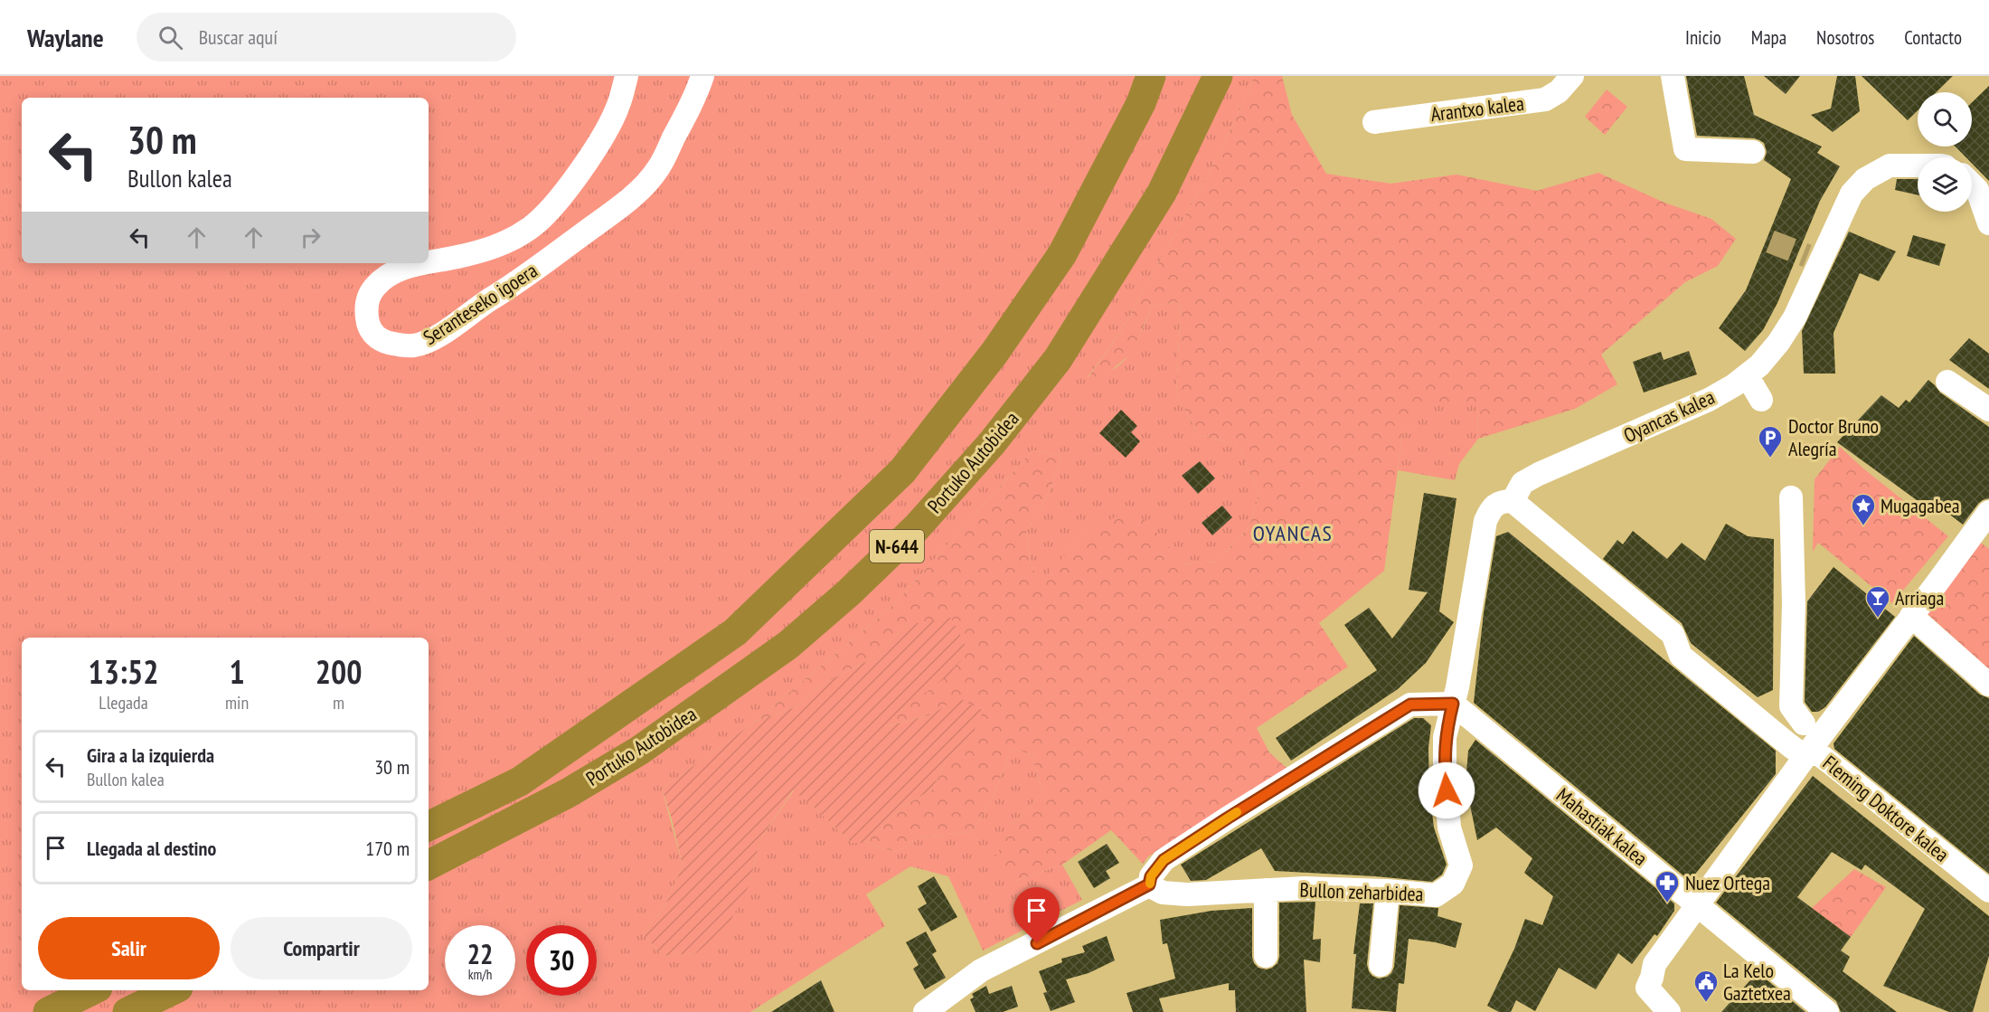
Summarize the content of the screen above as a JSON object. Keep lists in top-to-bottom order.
{
  "streets": {
    "highway": ["Portuko Autobidea", "N-644"],
    "street": [
      "Arantxo kalea",
      "Seranteseko igoera",
      "Oyancas kalea",
      "Fleming Doktore kalea",
      "Mahastiak kalea",
      "Bullon zeharbidea"
    ]
  },
  "crossings": [
    ["Oyancas kalea", "Fleming Doktore kalea"],
    ["Oyancas kalea", "Mahastiak kalea"],
    ["Oyancas kalea", "Bullon zeharbidea"],
    ["Mahastiak kalea", "Bullon zeharbidea"]
  ],
  "districts": ["OYANCAS"],
  "places": {
    "parking": ["Doctor Bruno Alegría"],
    "place": ["Mugagabea"],
    "bar": ["Arriaga"],
    "pharmacy": ["Nuez Ortega"],
    "public building": ["La Kelo Gaztetxea"]
  },
  "page": {
    "header": "Waylane",
    "search": "Buscar aquí",
    "nav": [
      "Inicio",
      "Mapa",
      "Nosotros",
      "Contacto"
    ],
    "turn": ["30 m", "Bullon kalea"],
    "eta": [
      "13:52",
      "Llegada",
      "1",
      "min",
      "200",
      "m"
    ],
    "list": [
      {
        "name": "Gira a la izquierda",
        "note": "Bullon kalea",
        "value": "30 m"
      },
      {
        "name": "Llegada al destino",
        "value": "170 m"
      }
    ],
    "buttons": ["Salir", "Compartir"],
    "speed": "22 km/h",
    "limit": "30"
  }
}
